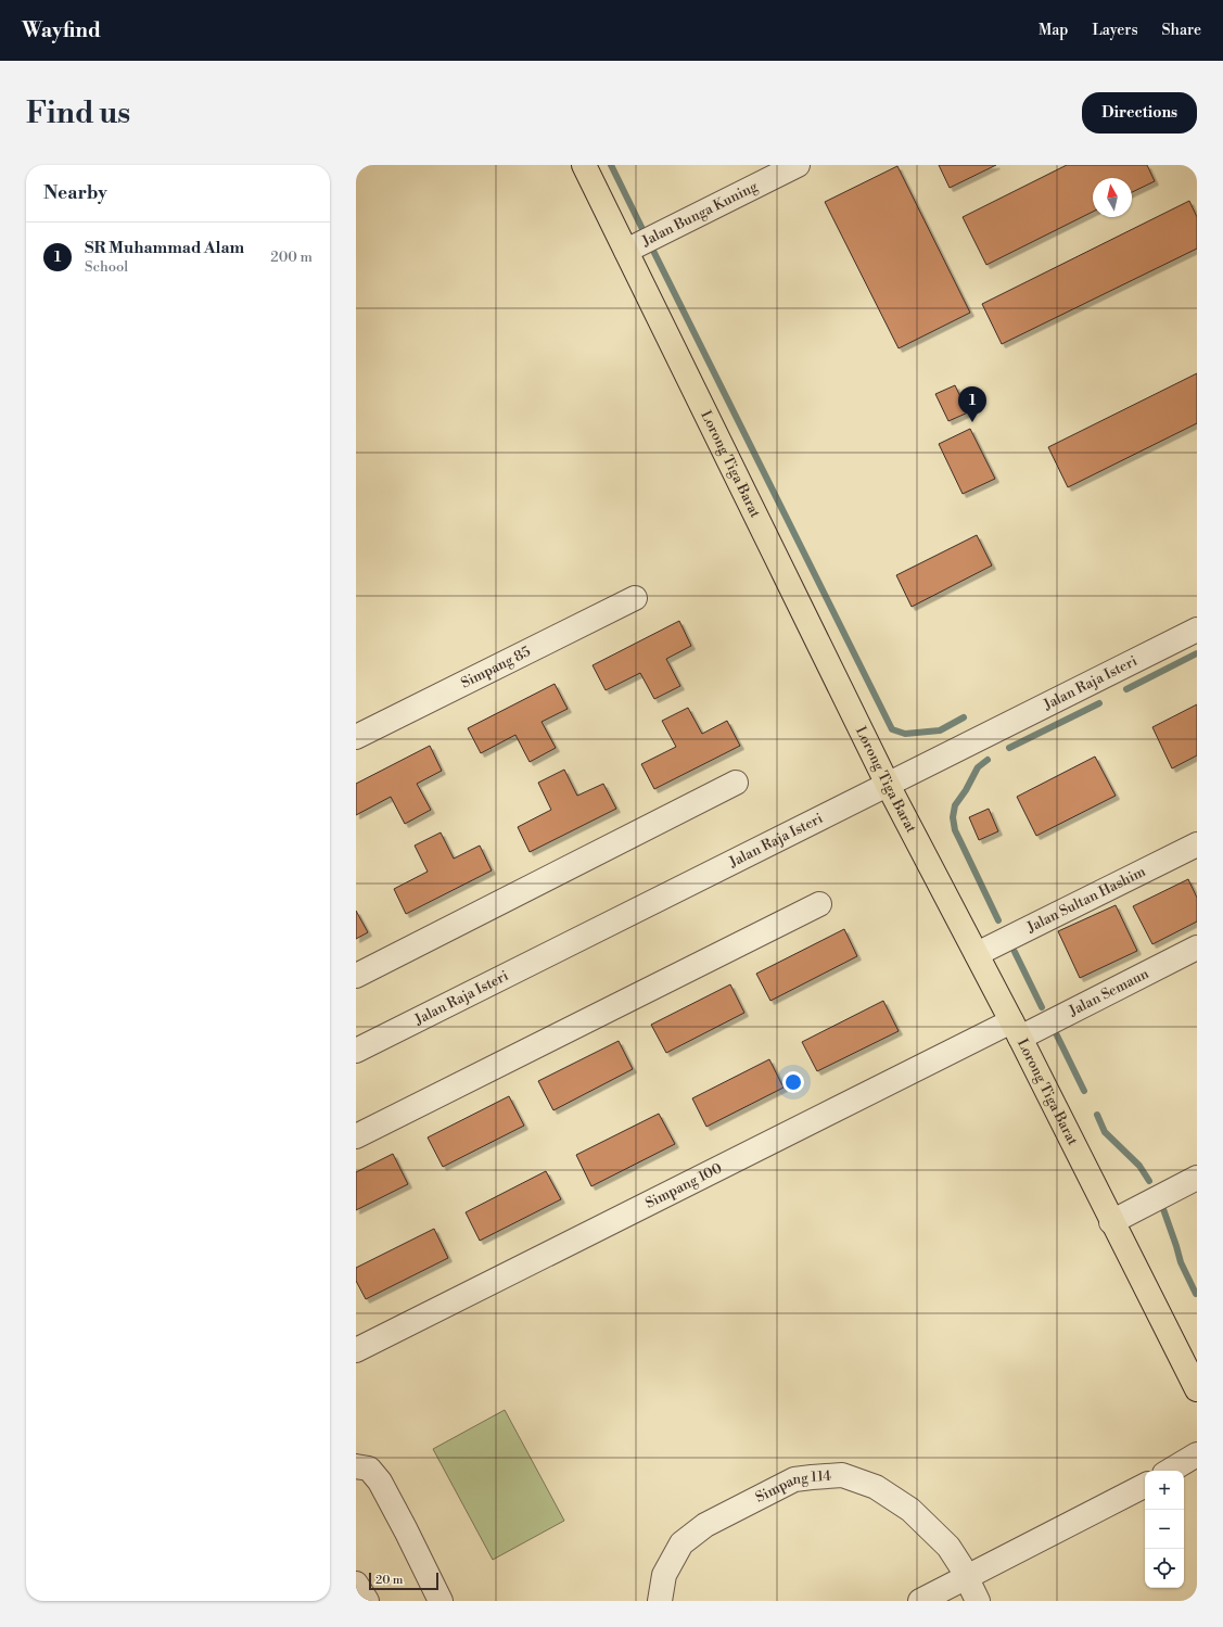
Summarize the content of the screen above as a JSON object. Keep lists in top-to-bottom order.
{
  "streets": {
    "main road": ["Lorong Tiga Barat"],
    "street": [
      "Jalan Bunga Kuning",
      "Simpang 85",
      "Jalan Raja Isteri",
      "Jalan Sultan Hashim",
      "Jalan Semaun",
      "Simpang 100",
      "Simpang 114"
    ]
  },
  "crossings": [
    ["Jalan Bunga Kuning", "Lorong Tiga Barat"],
    ["Lorong Tiga Barat", "Jalan Raja Isteri"],
    ["Lorong Tiga Barat", "Jalan Sultan Hashim"],
    ["Lorong Tiga Barat", "Jalan Semaun"],
    ["Lorong Tiga Barat", "Simpang 100"],
    ["Jalan Semaun", "Simpang 100"]
  ],
  "scale_bar": "20 m",
  "north": "top",
  "page": {
    "header": "Wayfind",
    "nav": ["Map", "Layers", "Share"],
    "buttons": "Directions",
    "title": "Find us",
    "heading": "Nearby",
    "list": [
      {
        "mark": "1",
        "name": "SR Muhammad Alam",
        "note": "School",
        "value": "200 m"
      }
    ],
    "pins": "1",
    "map_buttons": ["+", "−"],
    "scale": "20 m"
  }
}
